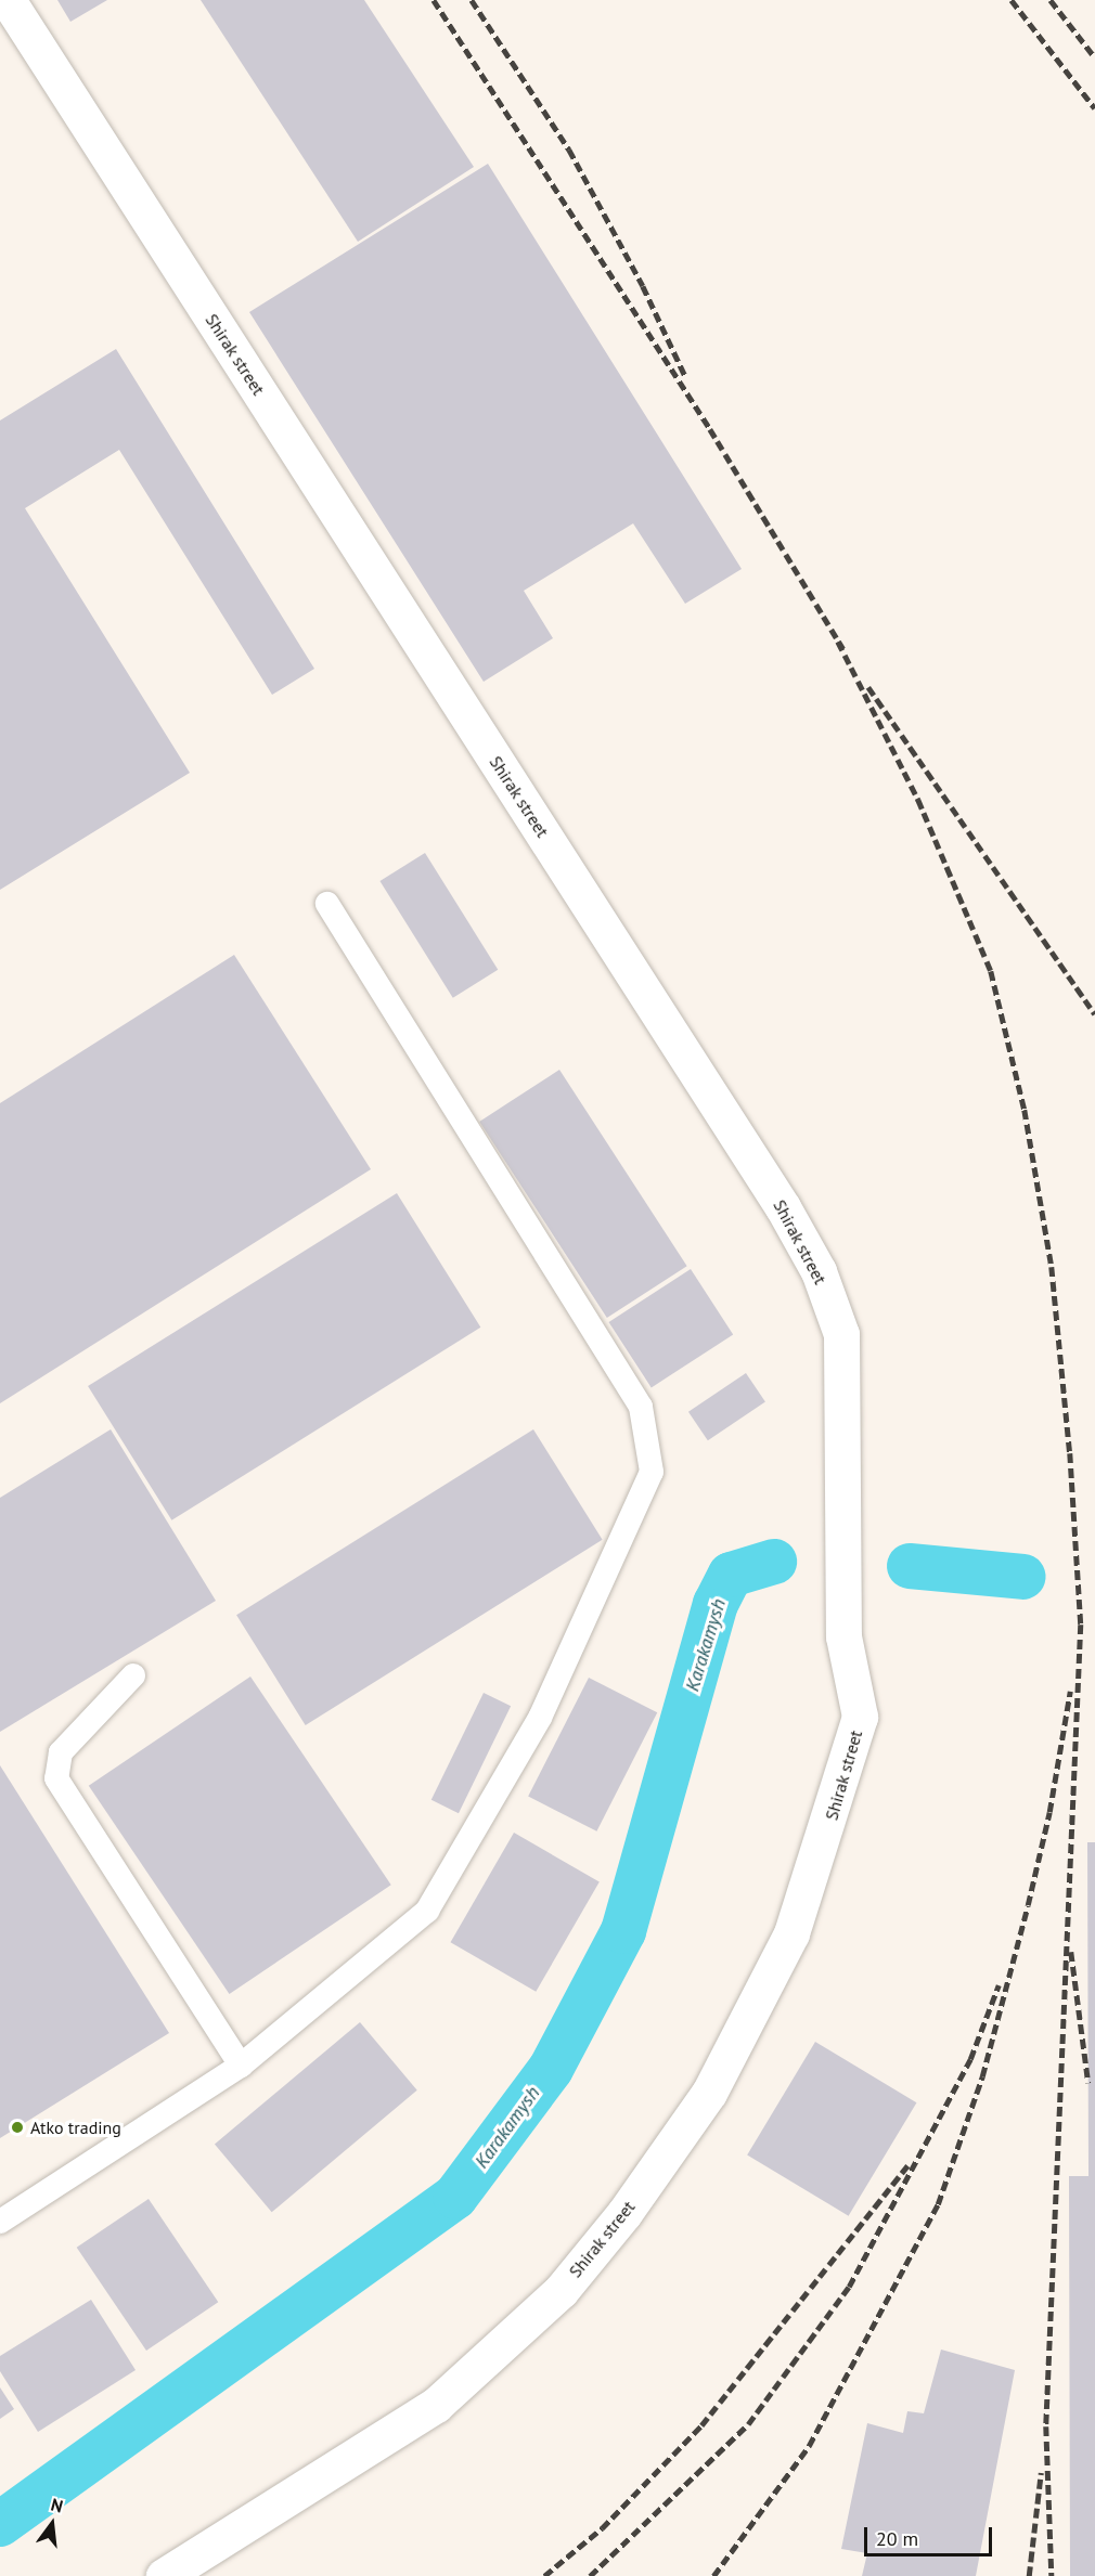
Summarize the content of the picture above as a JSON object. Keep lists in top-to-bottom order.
{
  "streets": {
    "street": ["Shirak street"]
  },
  "water": ["Karakamysh"],
  "places": ["Atko trading"],
  "scale_bar": "20 m",
  "north": "top"
}
